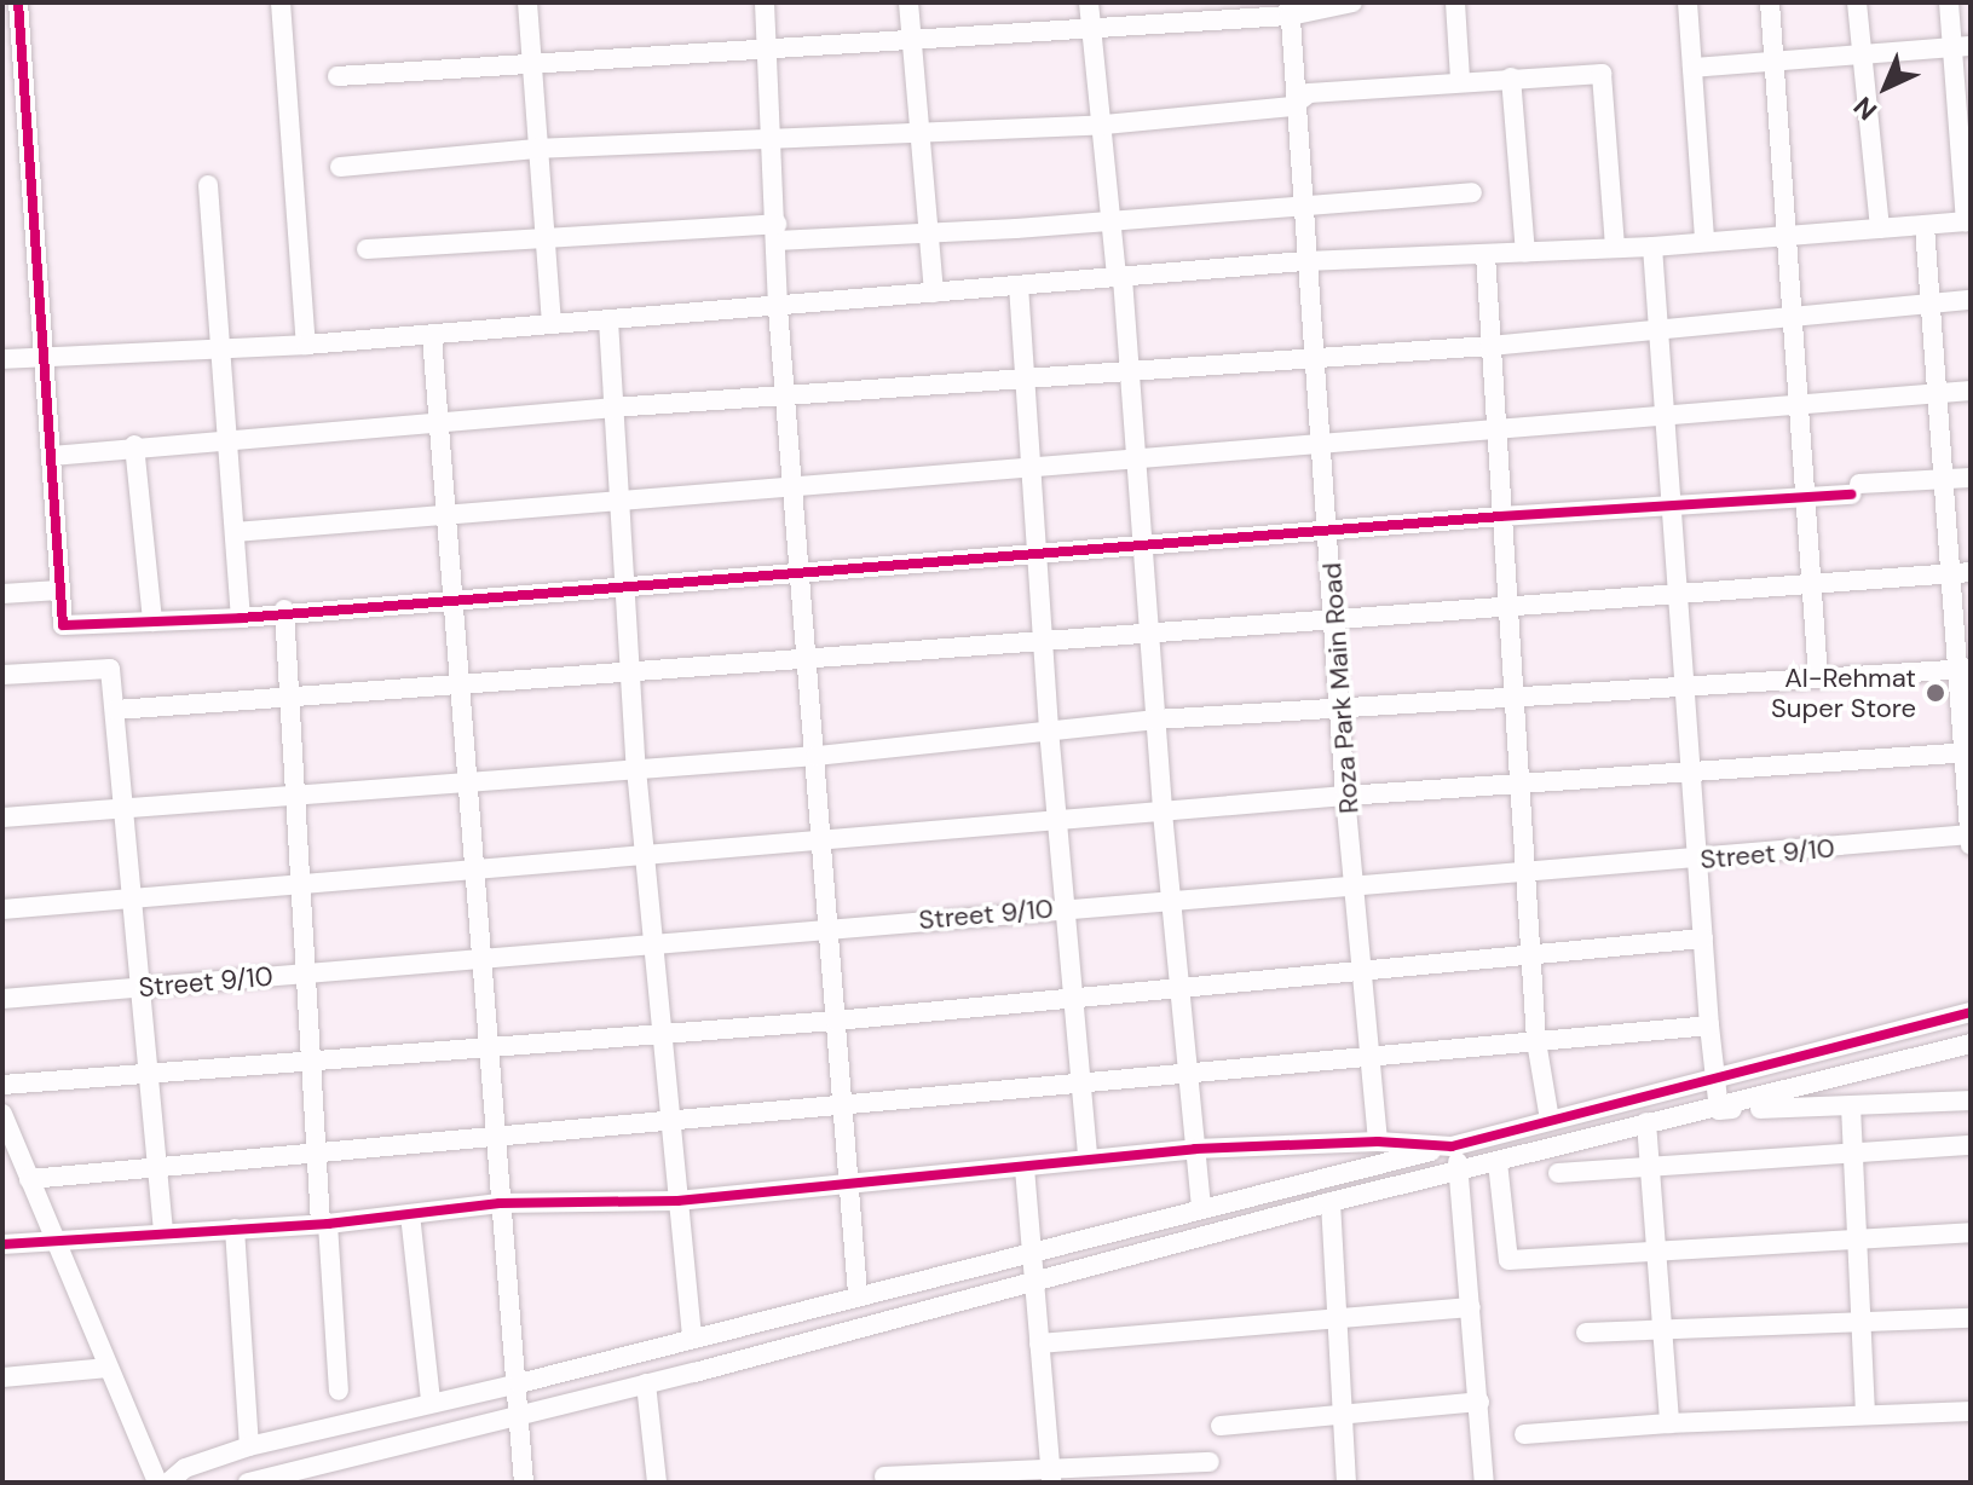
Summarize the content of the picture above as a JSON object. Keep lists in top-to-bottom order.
{
  "streets": {
    "street": ["Roza Park Main Road", "Street 9/10"]
  },
  "crossings": [
    ["Roza Park Main Road", "Street 9/10"]
  ],
  "places": ["Al-Rehmat Super Store"],
  "north": "bottom left"
}
